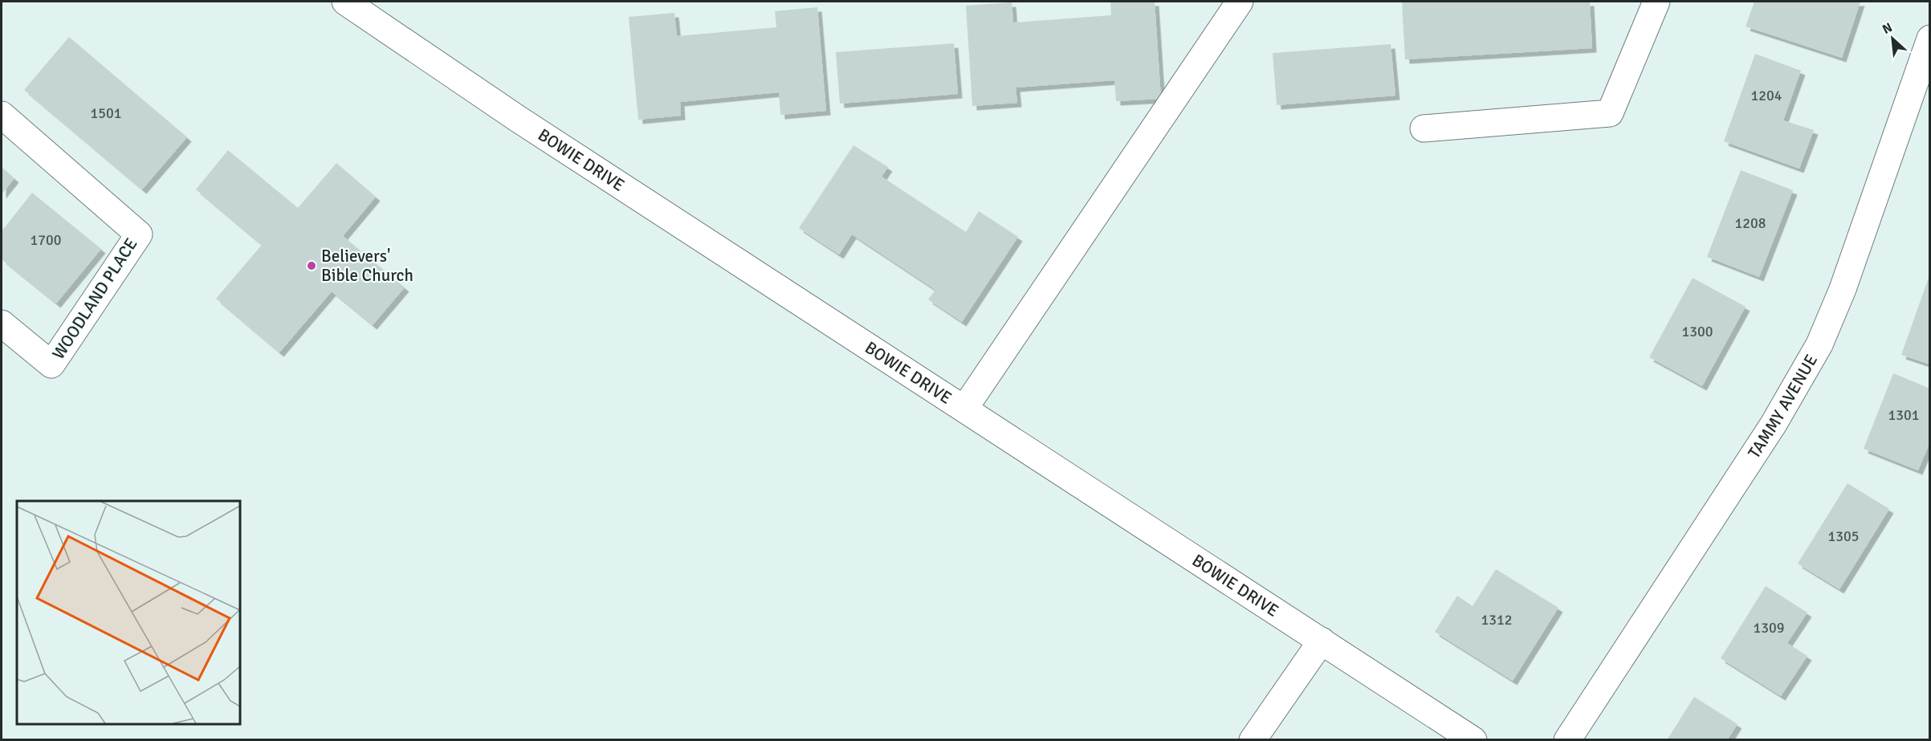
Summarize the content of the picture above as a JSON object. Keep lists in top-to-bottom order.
{
  "streets": {
    "street": ["BOWIE DRIVE", "WOODLAND PLACE", "TAMMY AVENUE"]
  },
  "places": ["Believers' Bible Church"],
  "house_numbers": [
    "1204",
    "1501",
    "1208",
    "1700",
    "1300",
    "1301",
    "1305",
    "1312",
    "1309"
  ],
  "north": "top left"
}
